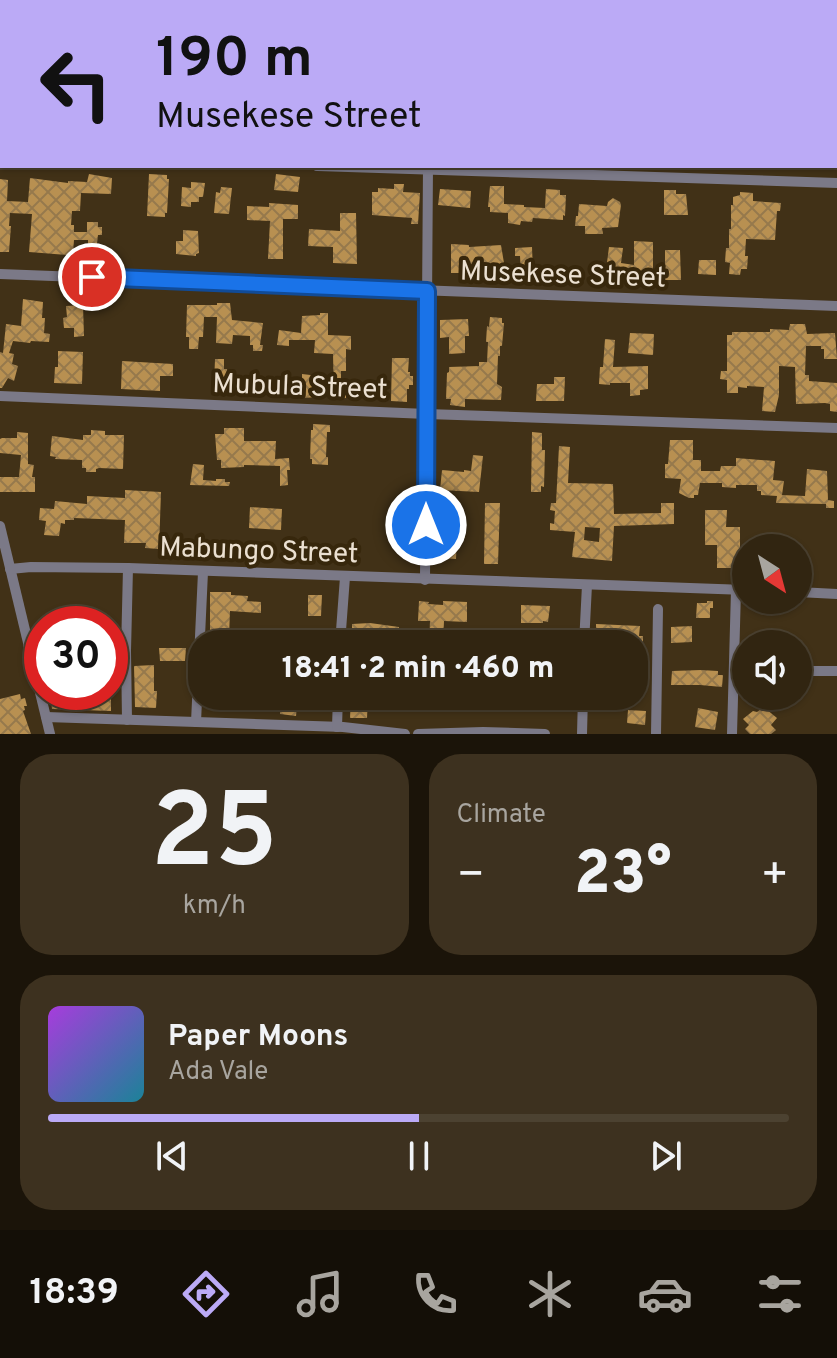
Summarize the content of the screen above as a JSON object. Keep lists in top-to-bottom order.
{
  "streets": {
    "street": ["Musekese Street", "Mubula Street", "Mabungo Street"]
  },
  "north": "bottom right",
  "page": {
    "turn": ["190 m", "Musekese Street"],
    "limit": "30",
    "trip": "18:41 · 2 min · 460 m",
    "tile": [
      ["25", "km/h"],
      "Climate"
    ],
    "heat": ["−", "23°", "+"],
    "song": ["Paper Moons", "Ada Vale"],
    "tabs": "18:39"
  }
}
